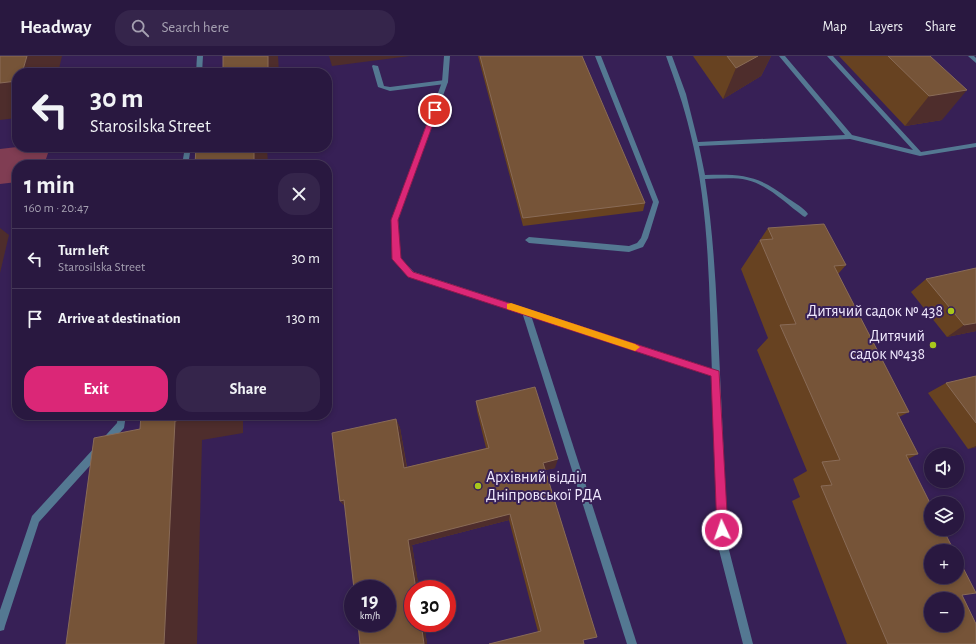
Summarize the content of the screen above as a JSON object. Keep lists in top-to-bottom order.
{
  "places": ["Дитячий садок № 438", "Дитячий садок №438", "Архівний відділ Дніпровської РДА"],
  "page": {
    "header": "Headway",
    "search": "Search here",
    "nav": ["Map", "Layers", "Share"],
    "turn": ["30 m", "Starosilska Street"],
    "heading": ["1 min", "160 m · 20:47"],
    "list": [
      {
        "name": "Turn left",
        "note": "Starosilska Street",
        "value": "30 m"
      },
      {
        "name": "Arrive at destination",
        "value": "130 m"
      }
    ],
    "buttons": ["Exit", "Share"],
    "map_buttons": ["+", "−"],
    "speed": "19 km/h",
    "limit": "30"
  }
}
